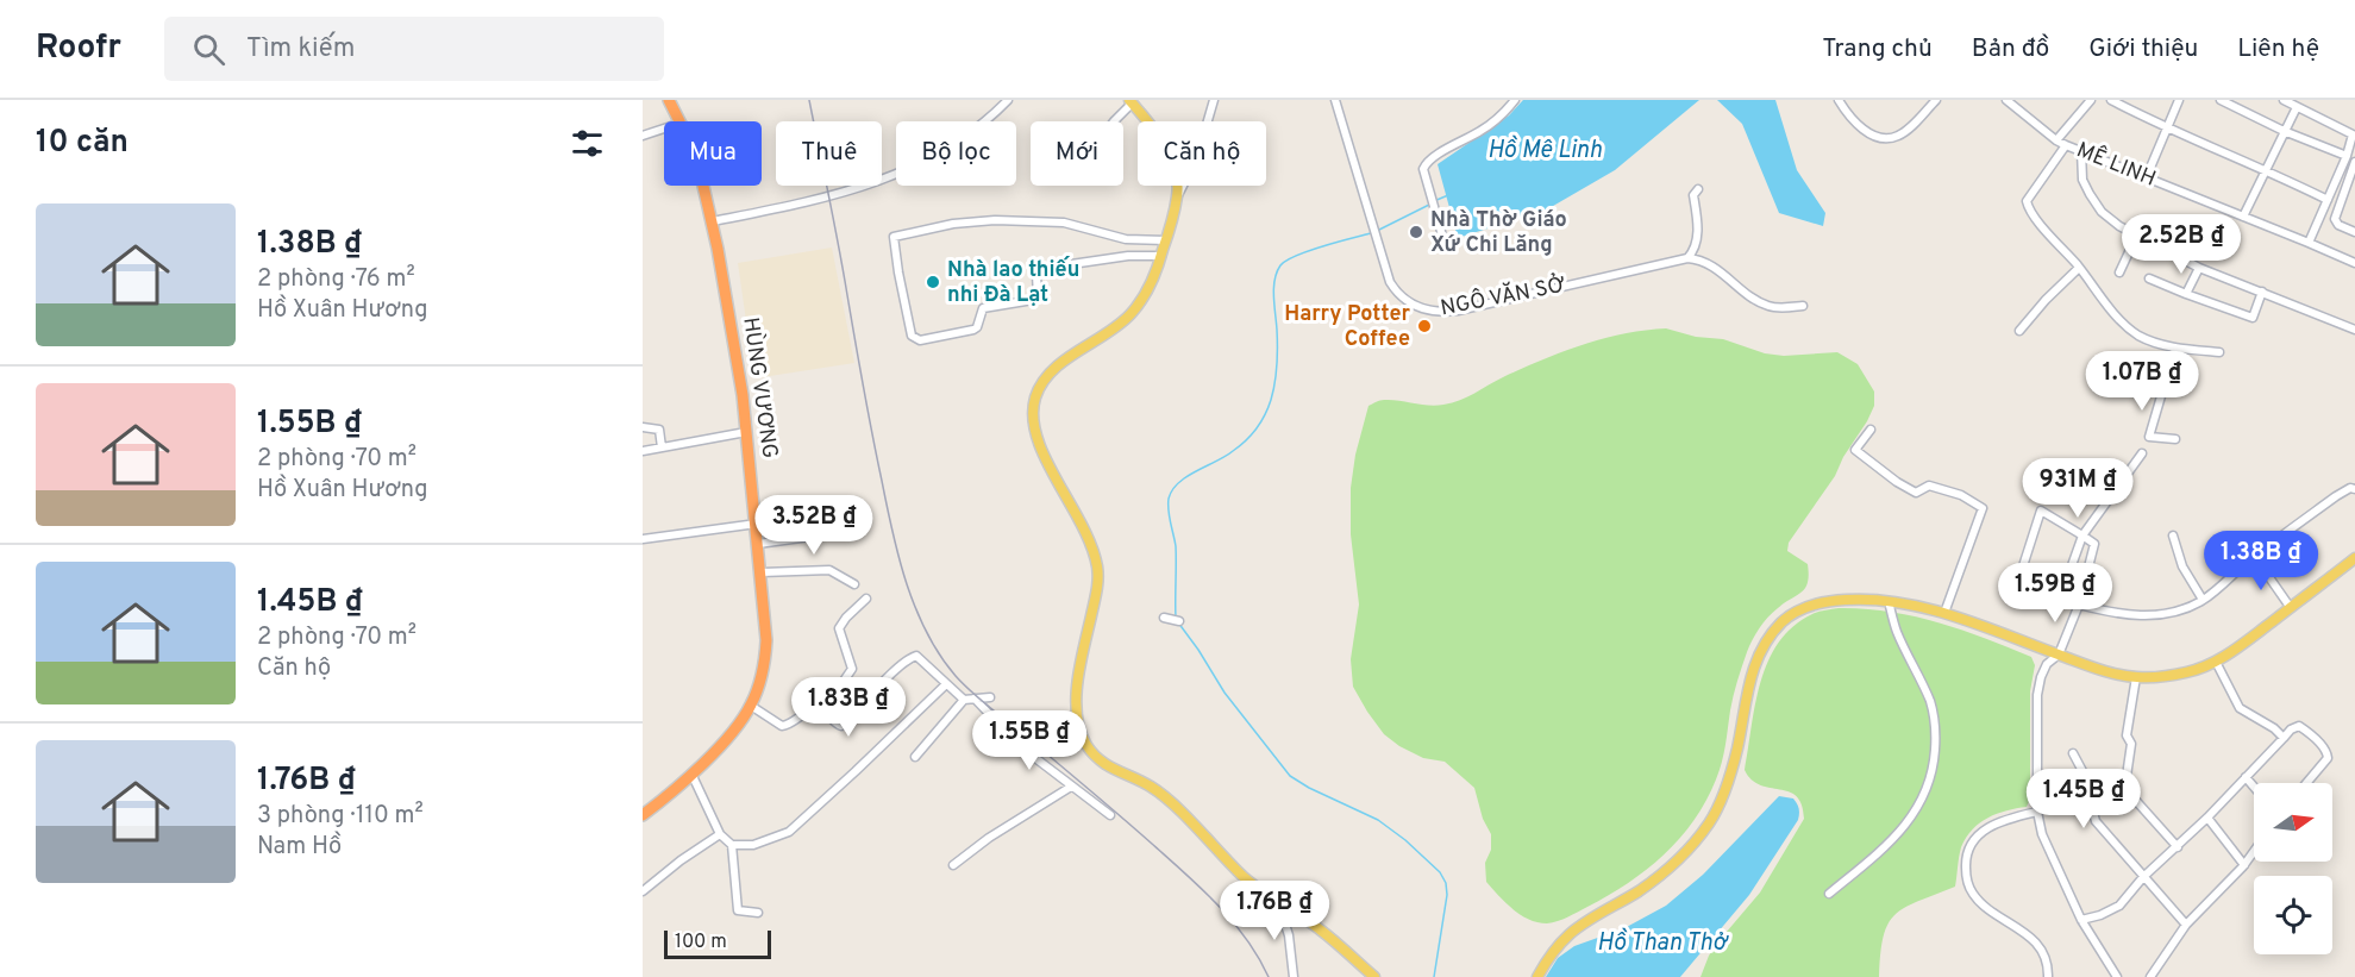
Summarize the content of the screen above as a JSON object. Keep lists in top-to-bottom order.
{
  "streets": {
    "highway": ["HÙNG VƯƠNG"],
    "street": ["MÊ LINH", "NGÔ VĂN SỞ"]
  },
  "water": ["Hồ Mê Linh", "Hồ Than Thở"],
  "places": ["Nhà Thờ Giáo Xứ Chi Lăng", "Nhà lao thiếu nhi Đà Lạt", "Harry Potter Coffee"],
  "scale_bar": "100 m",
  "north": "right",
  "page": {
    "header": "Roofr",
    "search": "Tìm kiếm",
    "nav": [
      "Trang chủ",
      "Bản đồ",
      "Giới thiệu",
      "Liên hệ"
    ],
    "heading": "10 căn",
    "chip": [
      "Mua",
      "Thuê",
      "Bộ lọc",
      "Mới",
      "Căn hộ"
    ],
    "list": [
      {
        "name": "1.38B ₫",
        "note": "2 phòng · 76 m² · Hồ Xuân Hương"
      },
      {
        "name": "1.55B ₫",
        "note": "2 phòng · 70 m² · Hồ Xuân Hương"
      },
      {
        "name": "1.45B ₫",
        "note": "2 phòng · 70 m² · Căn hộ"
      },
      {
        "name": "1.76B ₫",
        "note": "3 phòng · 110 m² · Nam Hồ"
      }
    ],
    "price": [
      "2.52B ₫",
      "1.07B ₫",
      "931M ₫",
      "3.52B ₫",
      "1.38B ₫",
      "1.59B ₫",
      "1.83B ₫",
      "1.55B ₫",
      "1.45B ₫",
      "1.76B ₫"
    ],
    "scale": "100 m"
  }
}
